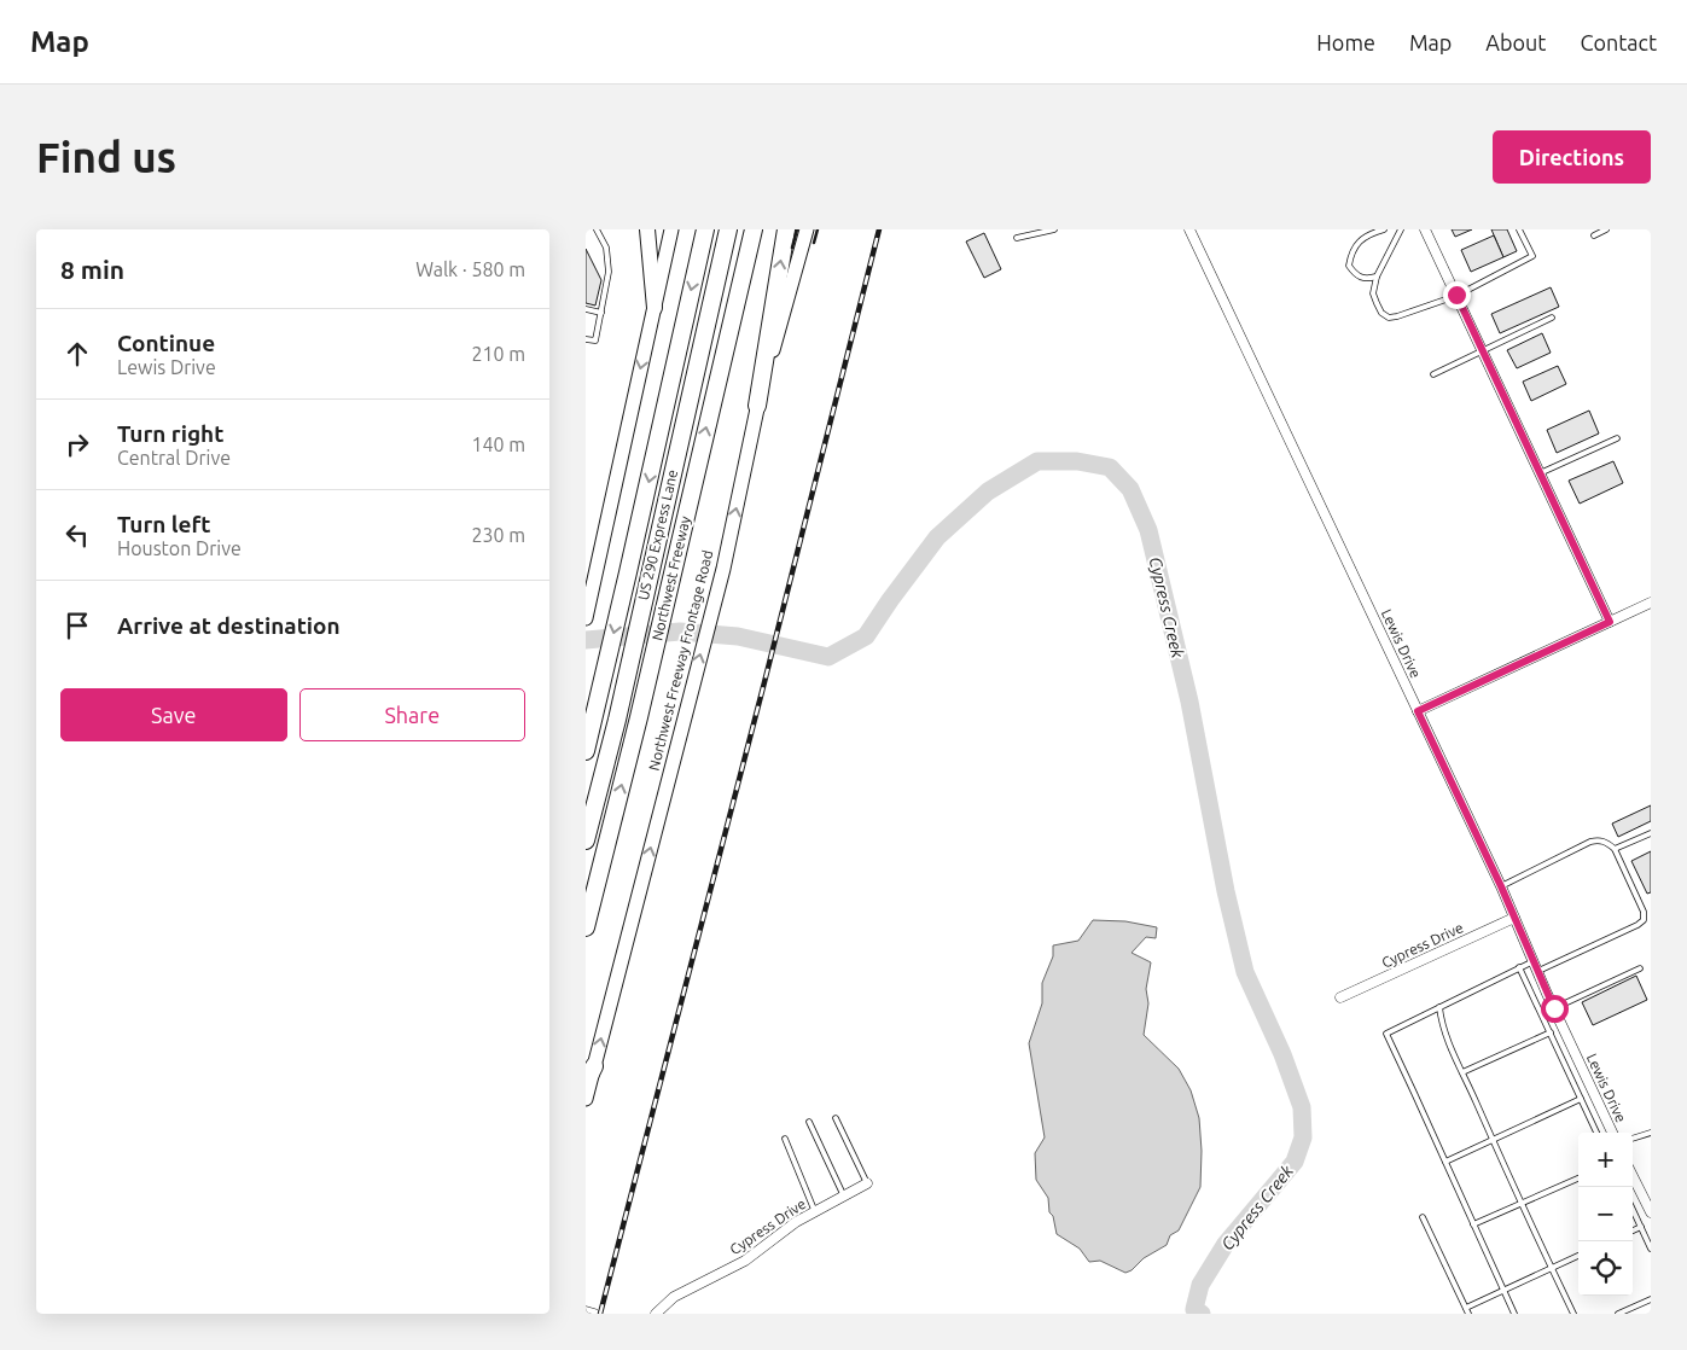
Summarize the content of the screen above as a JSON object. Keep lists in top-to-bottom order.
{
  "streets": {
    "highway": ["US 290 Express Lane", "Northwest Freeway"],
    "main road": ["Northwest Freeway Frontage Road"],
    "street": ["Lewis Drive", "Cypress Drive"]
  },
  "crossings": [
    ["Lewis Drive", "Cypress Drive"]
  ],
  "one_way": ["Northwest Freeway Frontage Road"],
  "water": ["Cypress Creek"],
  "page": {
    "header": "Map",
    "nav": [
      "Home",
      "Map",
      "About",
      "Contact"
    ],
    "buttons": [
      "Directions",
      ["Save", "Share"]
    ],
    "title": "Find us",
    "heading": ["8 min", "Walk · 580 m"],
    "list": [
      ["Continue", "Lewis Drive", "210 m"],
      ["Turn right", "Central Drive", "140 m"],
      ["Turn left", "Houston Drive", "230 m"],
      "Arrive at destination"
    ],
    "map_buttons": ["+", "−"]
  }
}
